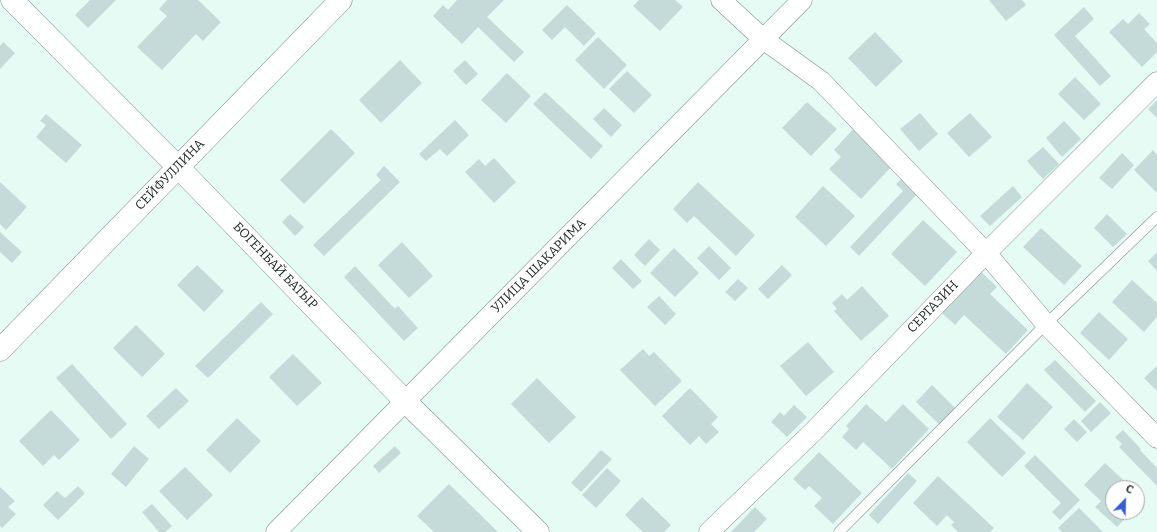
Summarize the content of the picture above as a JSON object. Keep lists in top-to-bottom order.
{
  "streets": {
    "street": [
      "СЕЙФУЛЛИНА",
      "БОГЕНБАЙ БАТЫР",
      "УЛИЦА ШАКАРИМА",
      "СЕРГАЗИН"
    ]
  },
  "crossings": [
    ["СЕЙФУЛЛИНА", "БОГЕНБАЙ БАТЫР"],
    ["БОГЕНБАЙ БАТЫР", "УЛИЦА ШАКАРИМА"]
  ],
  "north": "top right"
}
